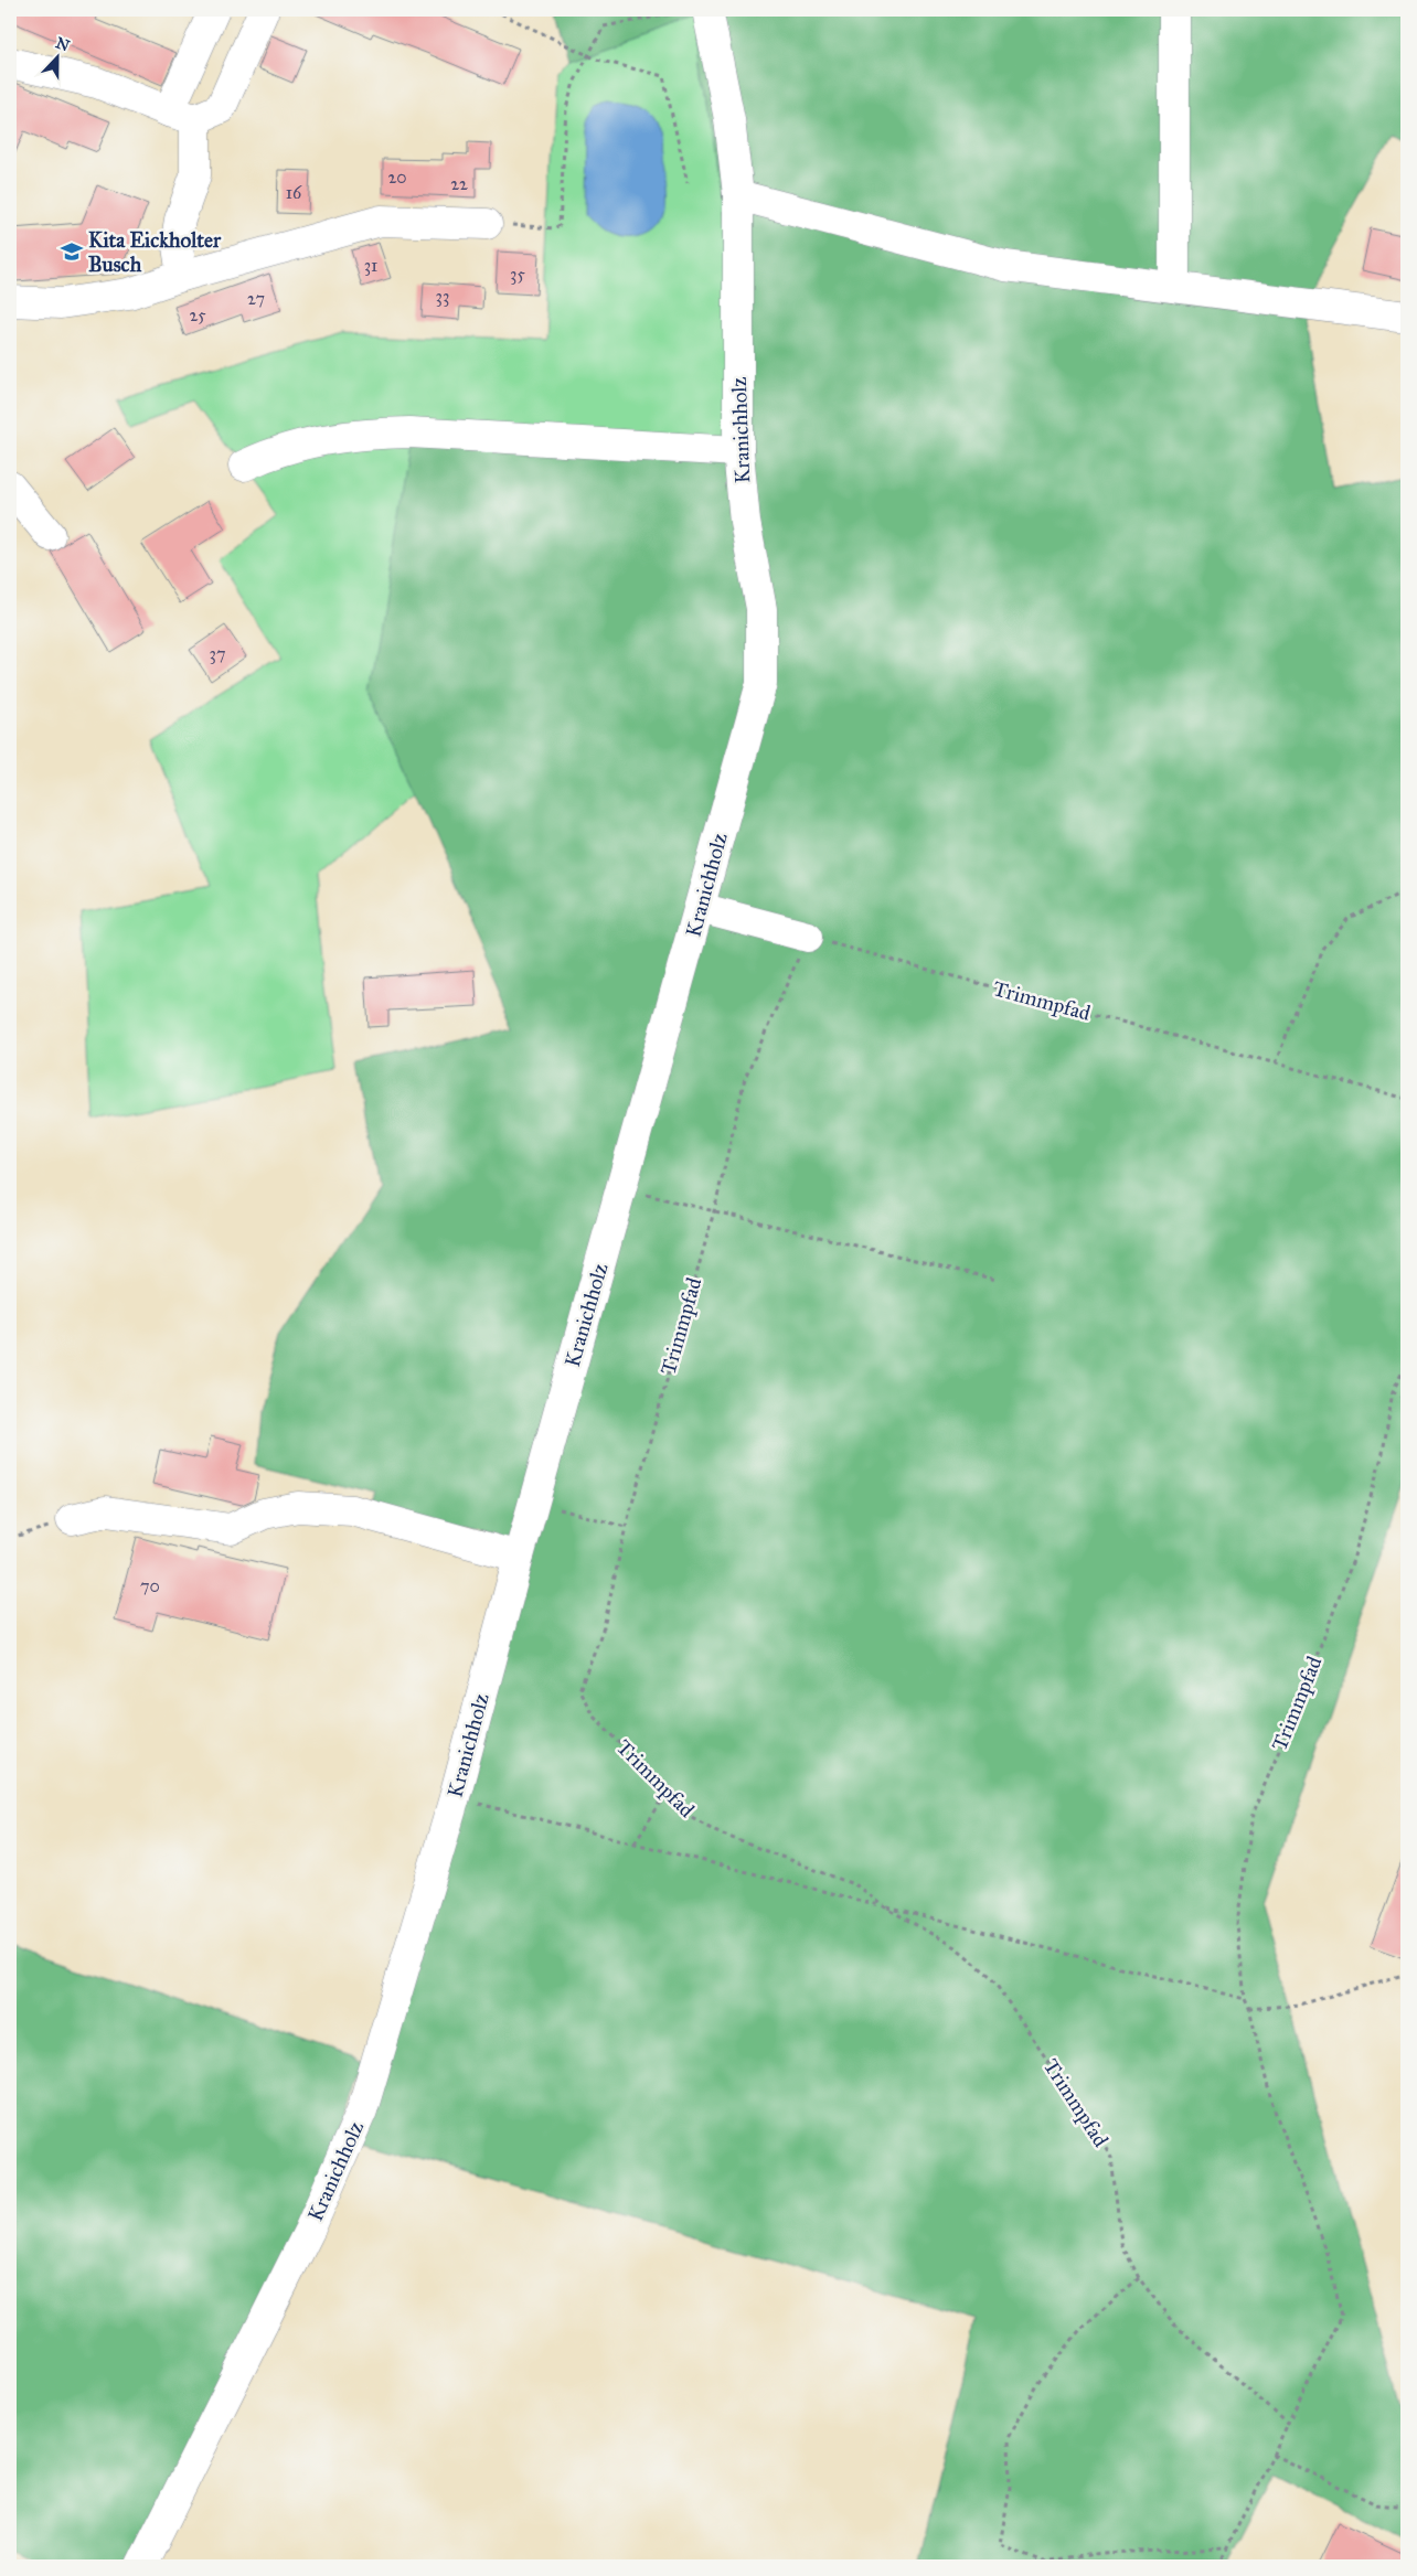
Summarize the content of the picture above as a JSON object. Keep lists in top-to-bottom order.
{
  "streets": {
    "street": ["Kranichholz"],
    "path": ["Trimmpfad"]
  },
  "places": {
    "school or university": ["Kita Eickholter Busch"]
  },
  "house_numbers": [
    "20",
    "22",
    "16",
    "31",
    "35",
    "33",
    "27",
    "25",
    "37",
    "70"
  ],
  "north": "top"
}
